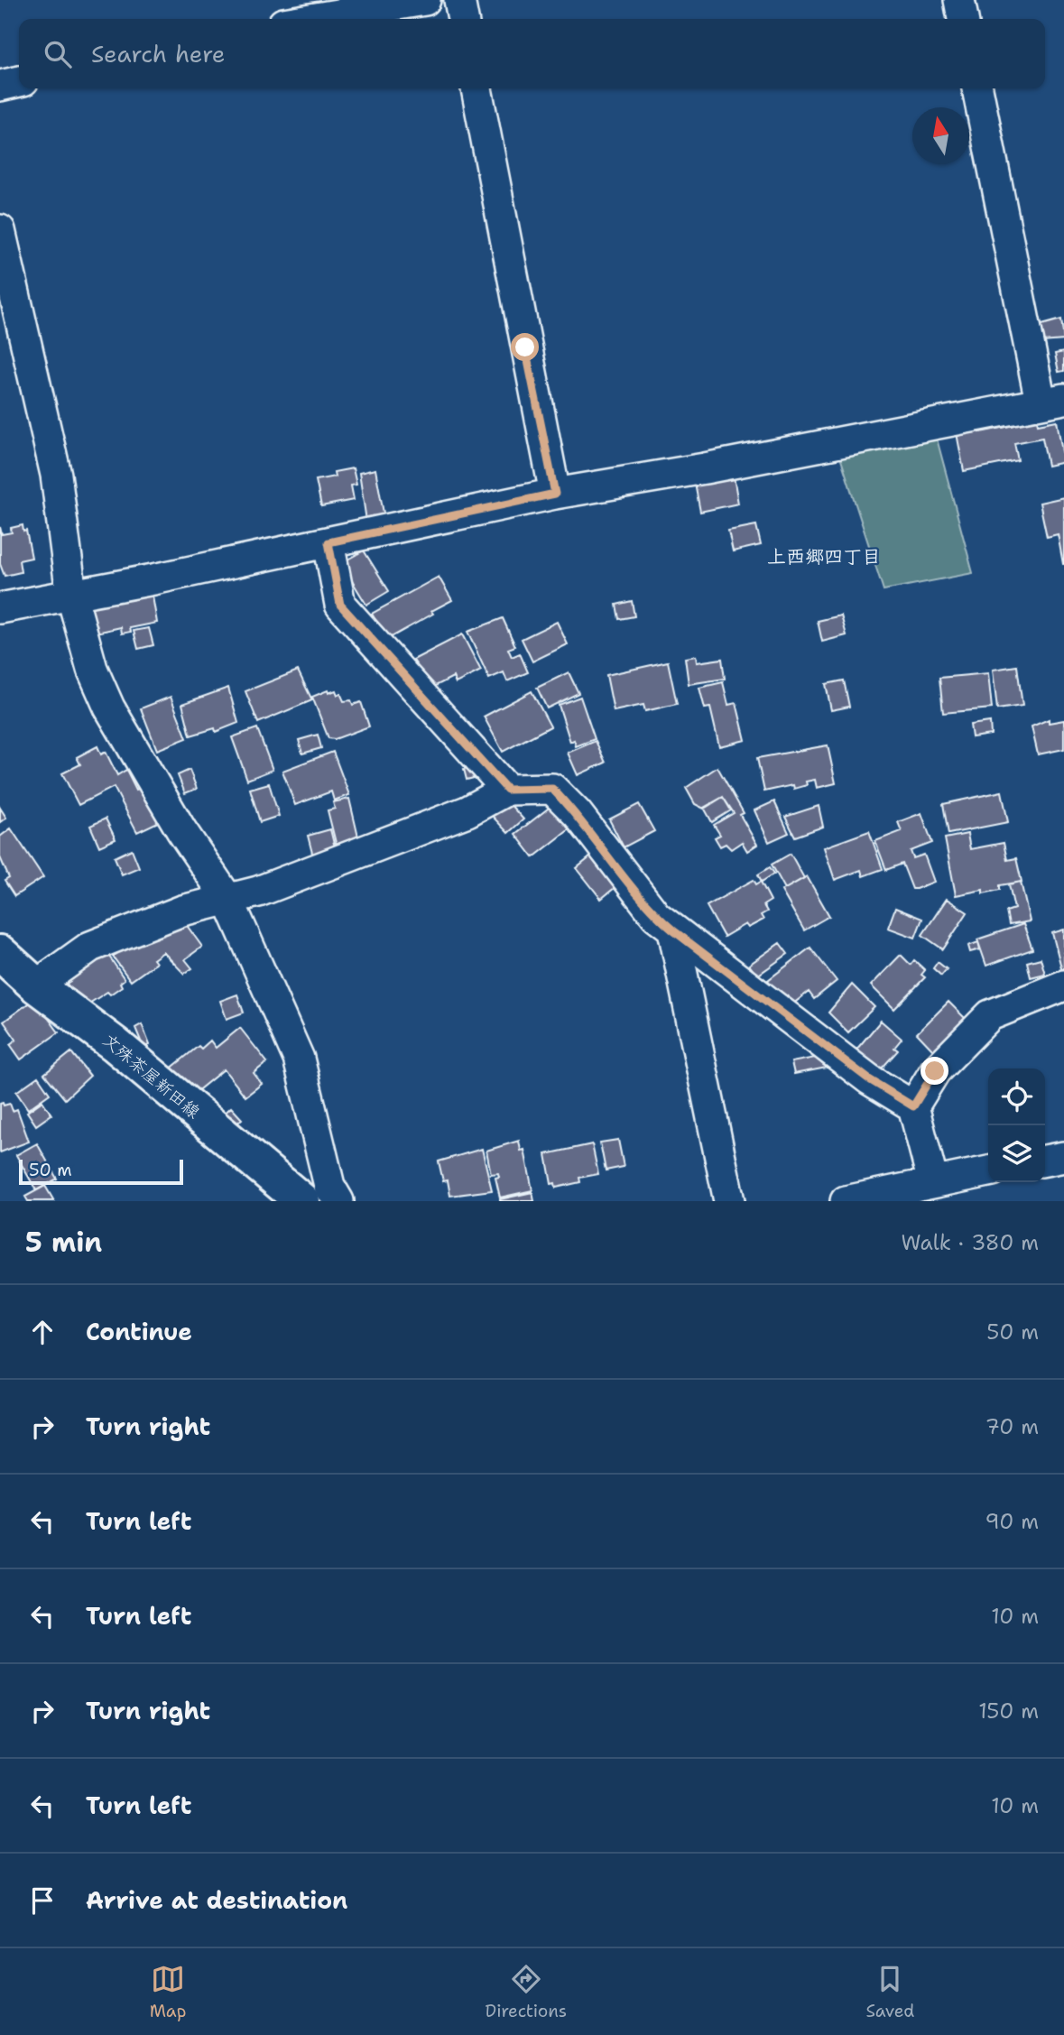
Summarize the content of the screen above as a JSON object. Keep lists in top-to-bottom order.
{
  "streets": {
    "main road": ["文殊茶屋新田線"]
  },
  "districts": ["上西郷四丁目"],
  "scale_bar": "50 m",
  "north": "top",
  "page": {
    "search": "Search here",
    "scale": "50 m",
    "heading": ["5 min", "Walk · 380 m"],
    "list": [
      ["Continue", "50 m"],
      ["Turn right", "70 m"],
      ["Turn left", "90 m"],
      ["Turn left", "10 m"],
      ["Turn right", "150 m"],
      ["Turn left", "10 m"],
      "Arrive at destination"
    ],
    "nav": ["Map", "Directions", "Saved"]
  }
}
